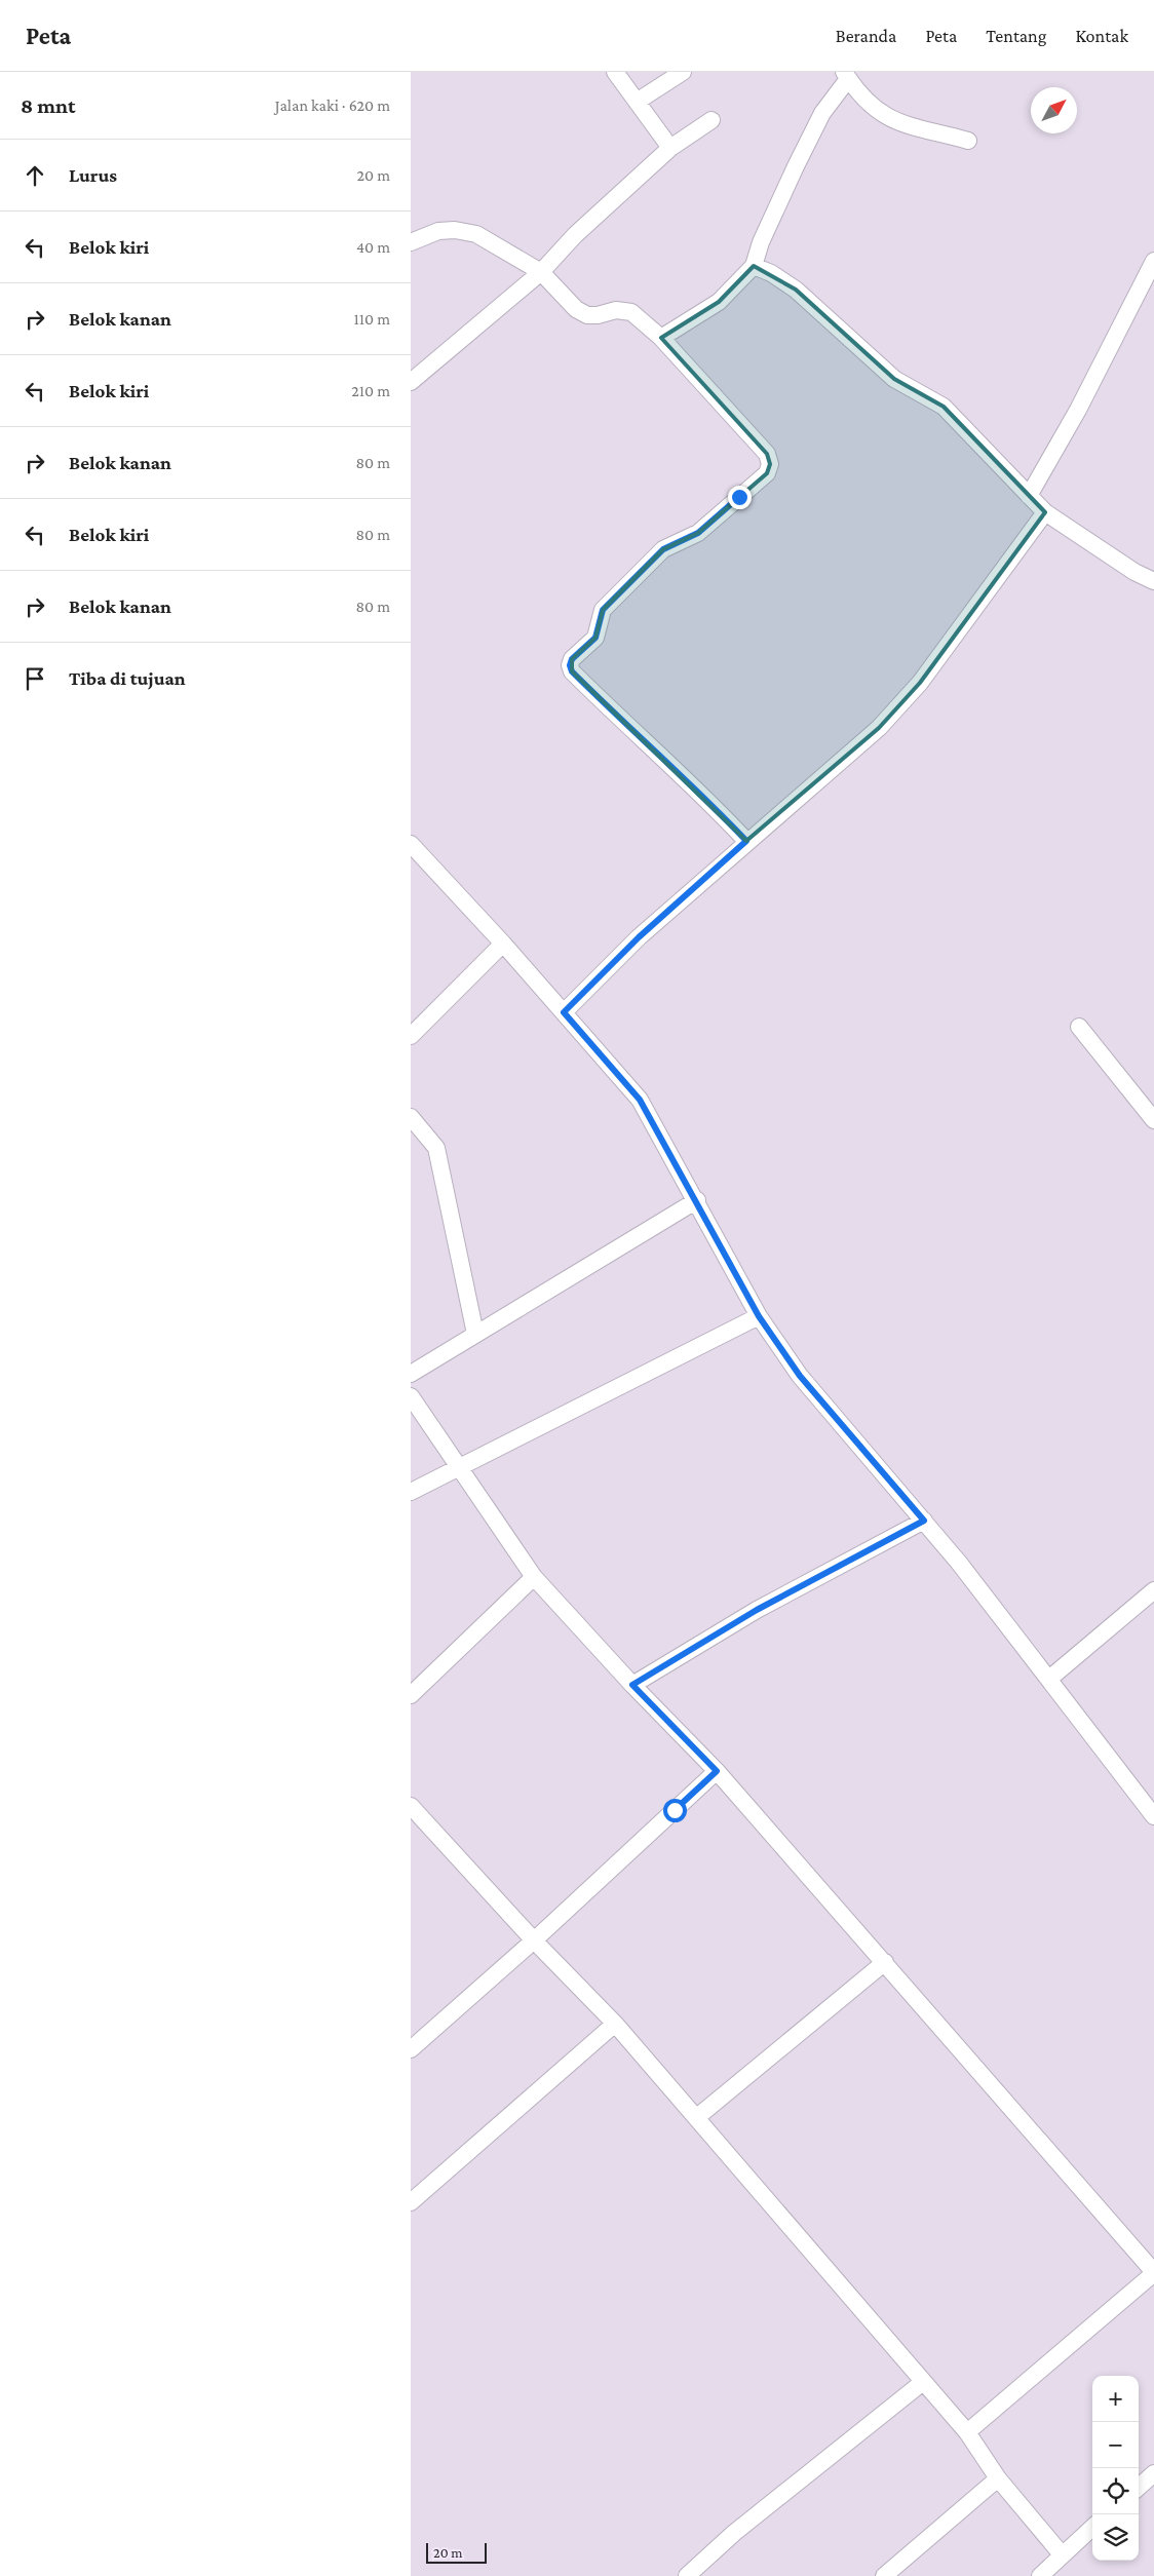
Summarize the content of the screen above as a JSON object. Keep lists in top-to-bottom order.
{
  "scale_bar": "20 m",
  "north": "top right",
  "page": {
    "header": "Peta",
    "nav": [
      "Beranda",
      "Peta",
      "Tentang",
      "Kontak"
    ],
    "heading": ["8 mnt", "Jalan kaki · 620 m"],
    "list": [
      ["Lurus", "20 m"],
      ["Belok kiri", "40 m"],
      ["Belok kanan", "110 m"],
      ["Belok kiri", "210 m"],
      ["Belok kanan", "80 m"],
      ["Belok kiri", "80 m"],
      ["Belok kanan", "80 m"],
      "Tiba di tujuan"
    ],
    "map_buttons": ["+", "−"],
    "scale": "20 m"
  }
}
